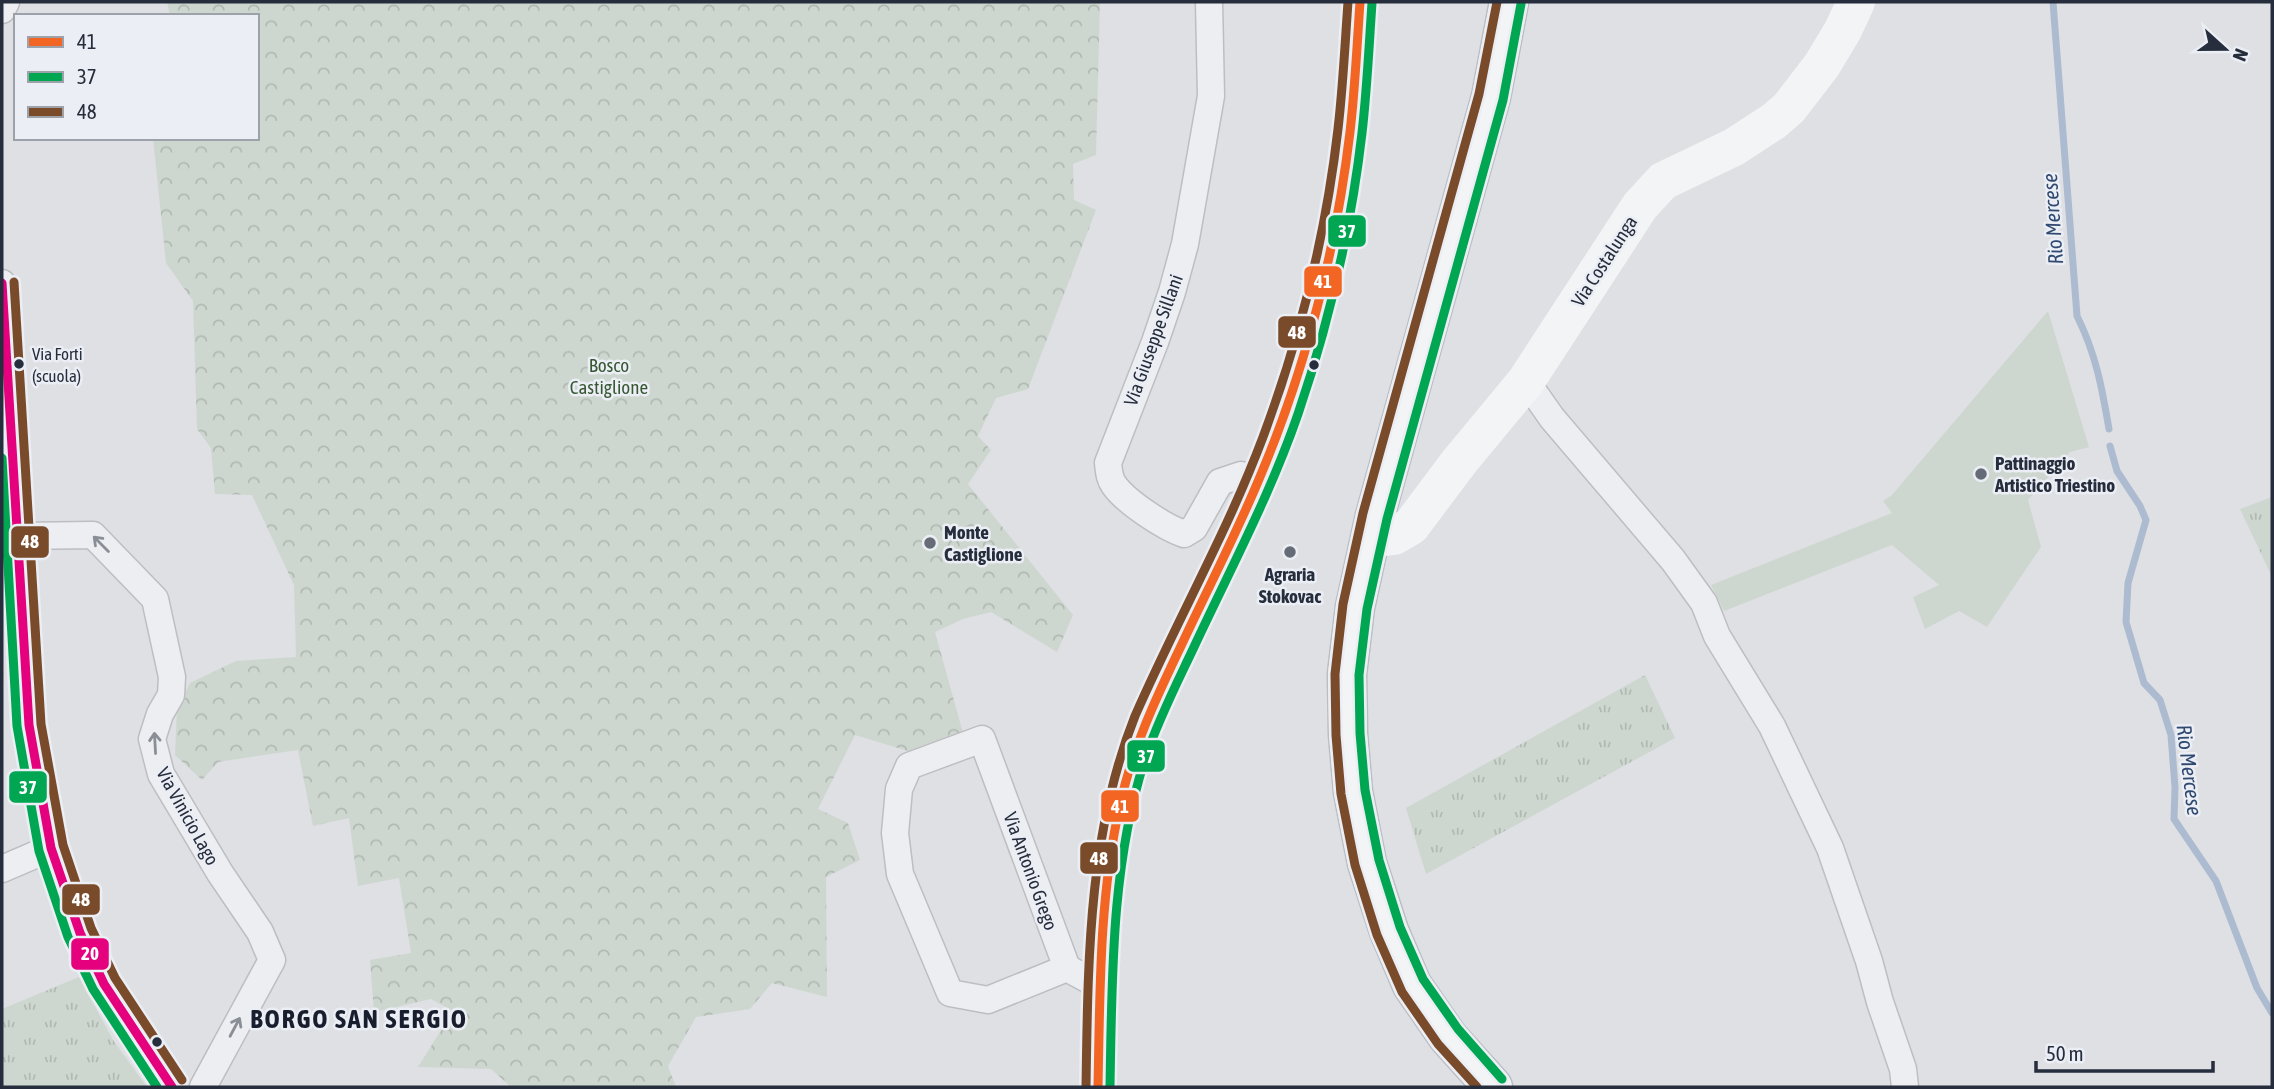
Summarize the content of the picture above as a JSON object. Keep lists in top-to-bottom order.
{
  "streets": {
    "main road": ["Via Costalunga"],
    "street": ["Via Giuseppe Sillani", "Via Vinicio Lago", "Via Antonio Grego"]
  },
  "districts": ["BORGO SAN SERGIO"],
  "water": ["Rio Mercese"],
  "parks": ["Bosco Castiglione"],
  "places": [
    "Via Forti (scuola)",
    "Pattinaggio Artistico Triestino",
    "Monte Castiglione",
    "Agraria Stokovac"
  ],
  "lines": [
    "transit line 41",
    "transit line 48",
    "transit line 37",
    "transit line 20"
  ],
  "legend": ["41", "37", "48"],
  "scale_bar": "50 m",
  "north": "right"
}
